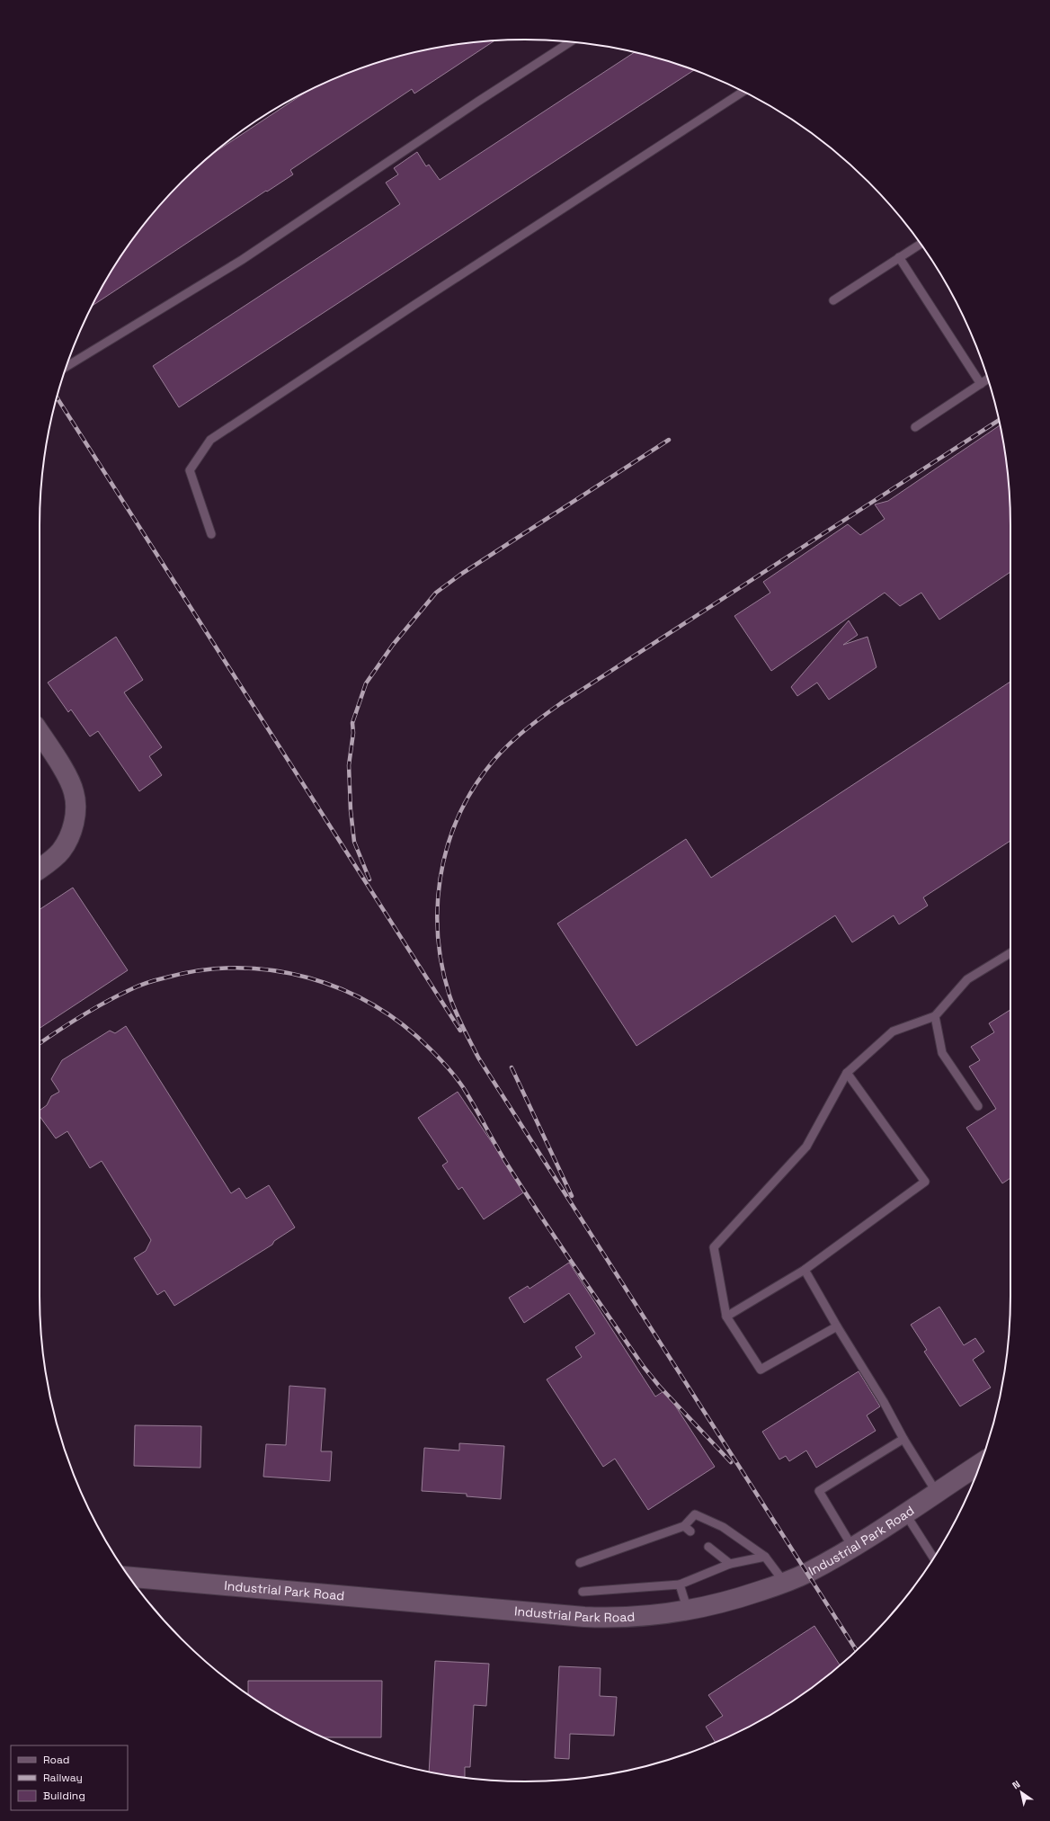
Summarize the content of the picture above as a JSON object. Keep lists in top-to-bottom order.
{
  "streets": {
    "street": ["Industrial Park Road"]
  },
  "legend": ["Road", "Railway", "Building"],
  "north": "top left"
}
